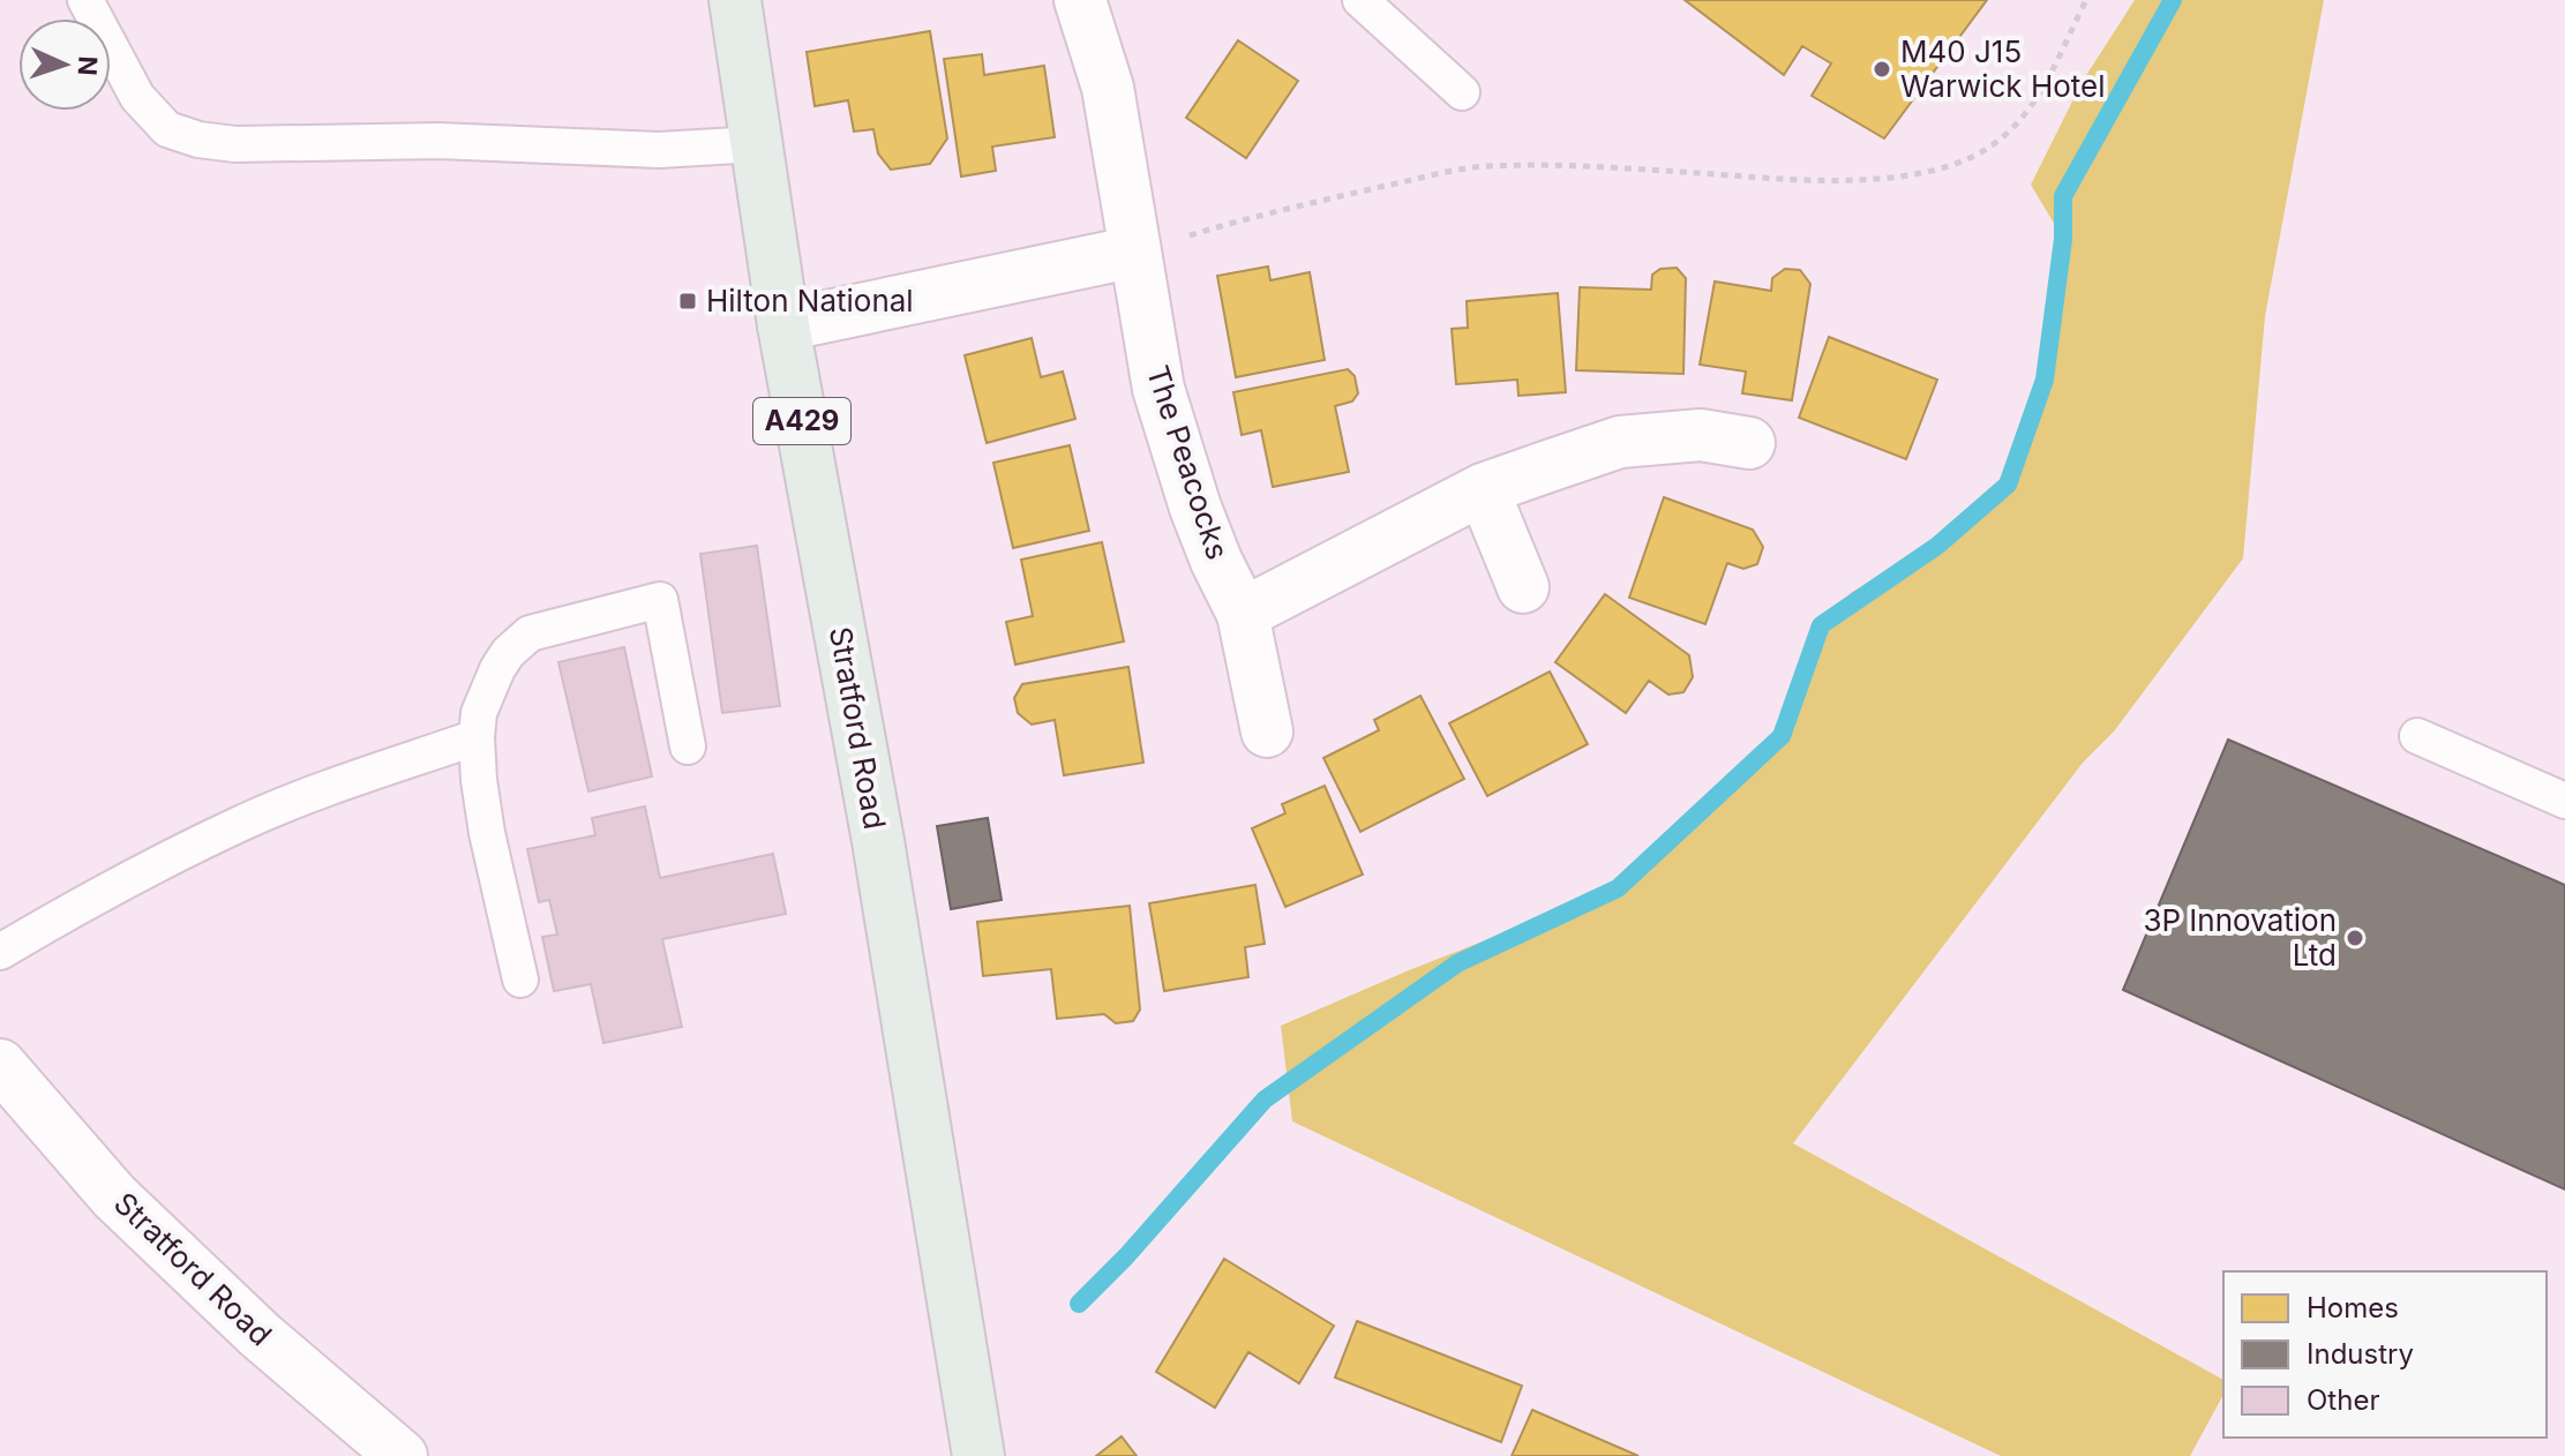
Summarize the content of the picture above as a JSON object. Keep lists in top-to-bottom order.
{
  "streets": {
    "highway": ["A429", "Stratford Road"],
    "street": ["The Peacocks"]
  },
  "places": {
    "other": ["M40 J15 Warwick Hotel", "3P Innovation Ltd"],
    "transit": ["Hilton National"]
  },
  "legend": ["Homes", "Industry", "Other"],
  "north": "right"
}
